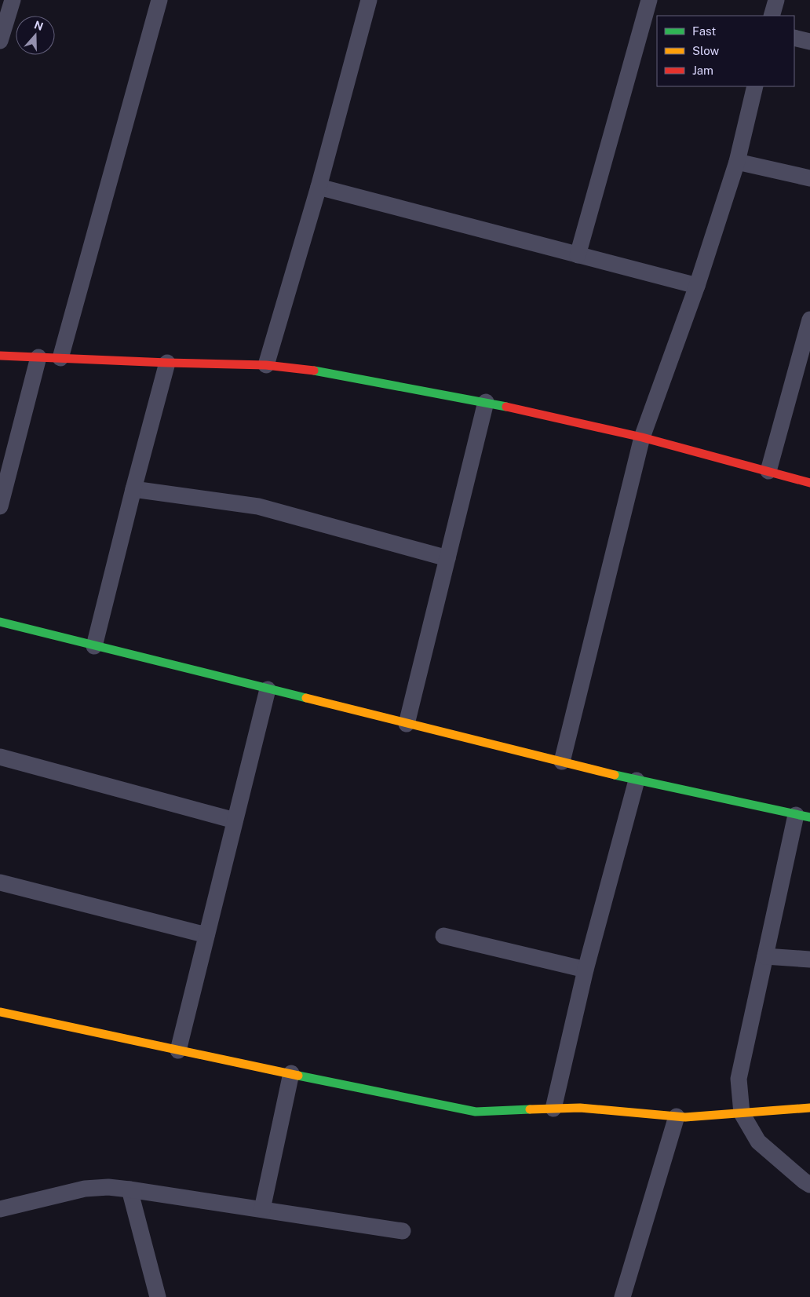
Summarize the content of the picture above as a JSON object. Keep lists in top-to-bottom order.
{
  "legend": ["Fast", "Slow", "Jam"],
  "north": "top"
}
